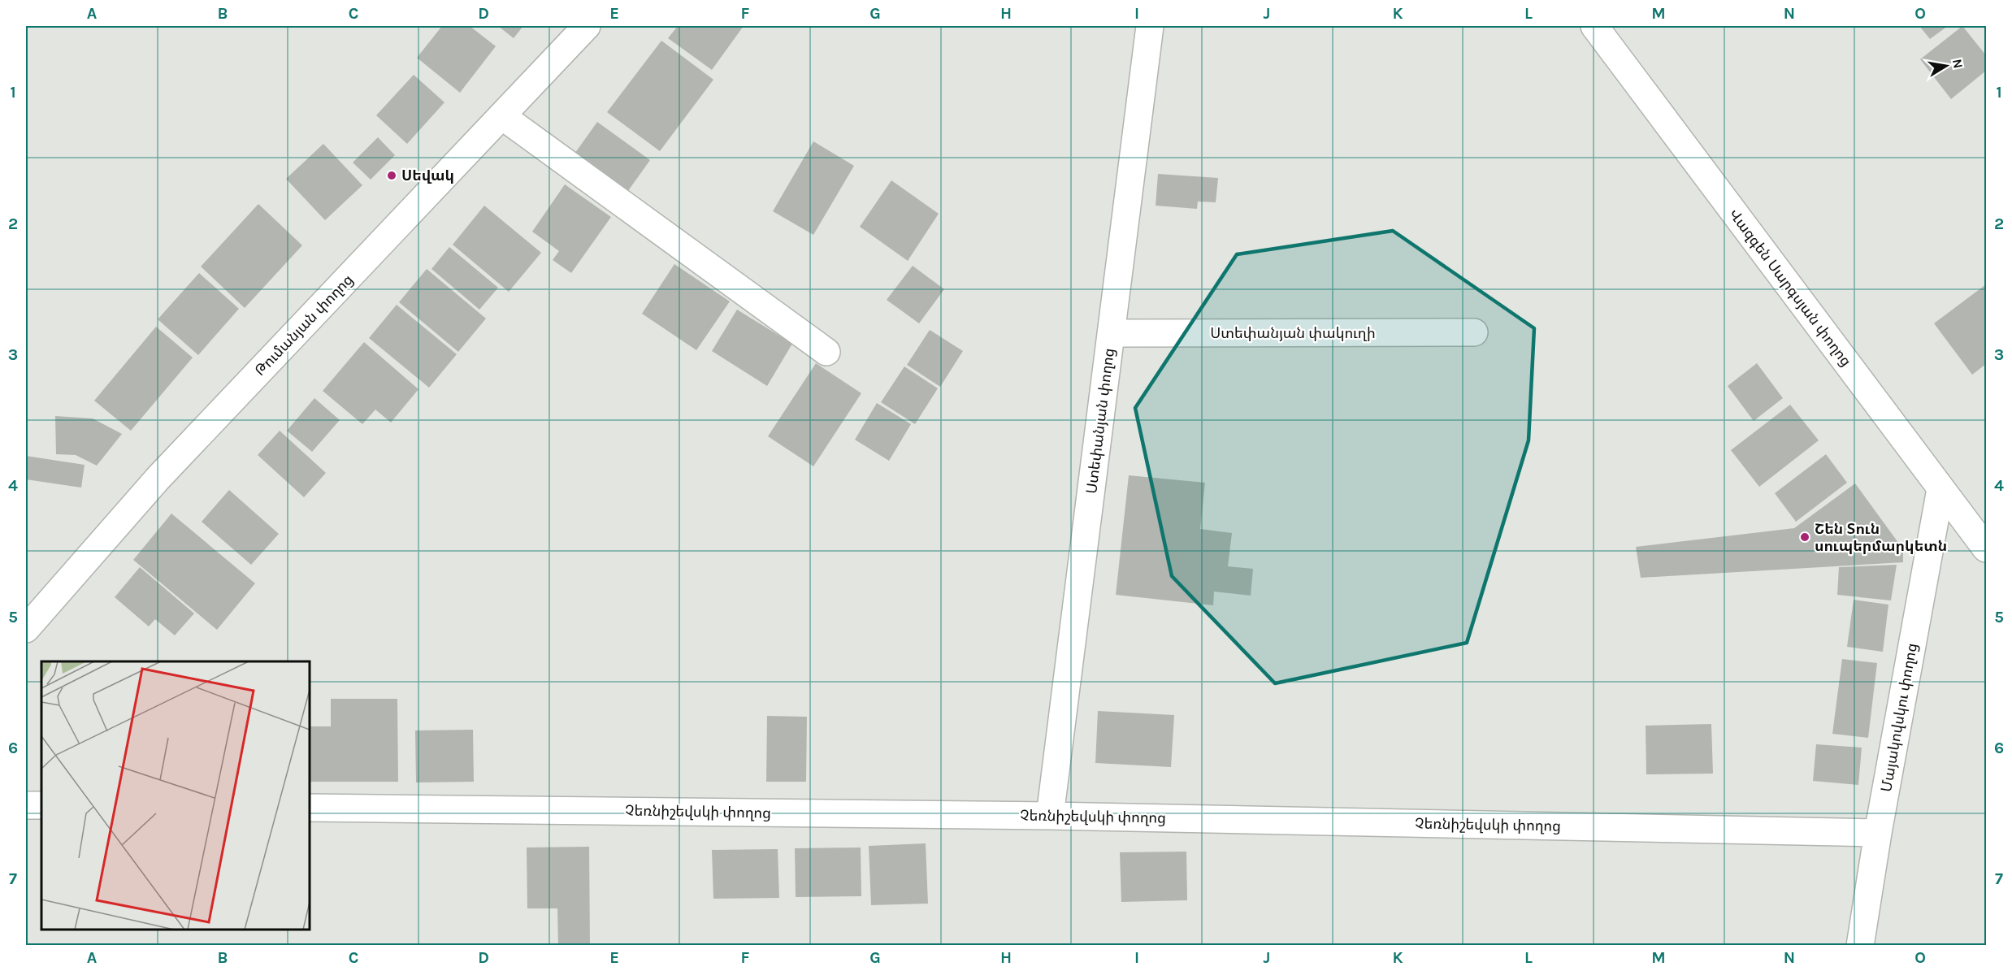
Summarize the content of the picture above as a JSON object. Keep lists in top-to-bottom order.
{
  "streets": {
    "street": [
      "Վազգեն Սարգսյան փողոց",
      "Թումանյան փողոց",
      "Ստեփանյան փակուղի",
      "Ստեփանյան փողոց",
      "Մայակովսկու փողոց",
      "Չեռնիշեվսկի փողոց"
    ]
  },
  "crossings": [
    ["Վազգեն Սարգսյան փողոց", "Մայակովսկու փողոց"],
    ["Ստեփանյան փակուղի", "Ստեփանյան փողոց"],
    ["Ստեփանյան փողոց", "Չեռնիշեվսկի փողոց"],
    ["Մայակովսկու փողոց", "Չեռնիշեվսկի փողոց"]
  ],
  "places": ["Սեվակ", "Շեն Տուն սուպերմարկետն"],
  "north": "right",
  "grid": {
    "columns": [
      "A",
      "B",
      "C",
      "D",
      "E",
      "F",
      "G",
      "H",
      "I",
      "J",
      "K",
      "L",
      "M",
      "N",
      "O"
    ],
    "rows": [
      "1",
      "2",
      "3",
      "4",
      "5",
      "6",
      "7"
    ]
  }
}
